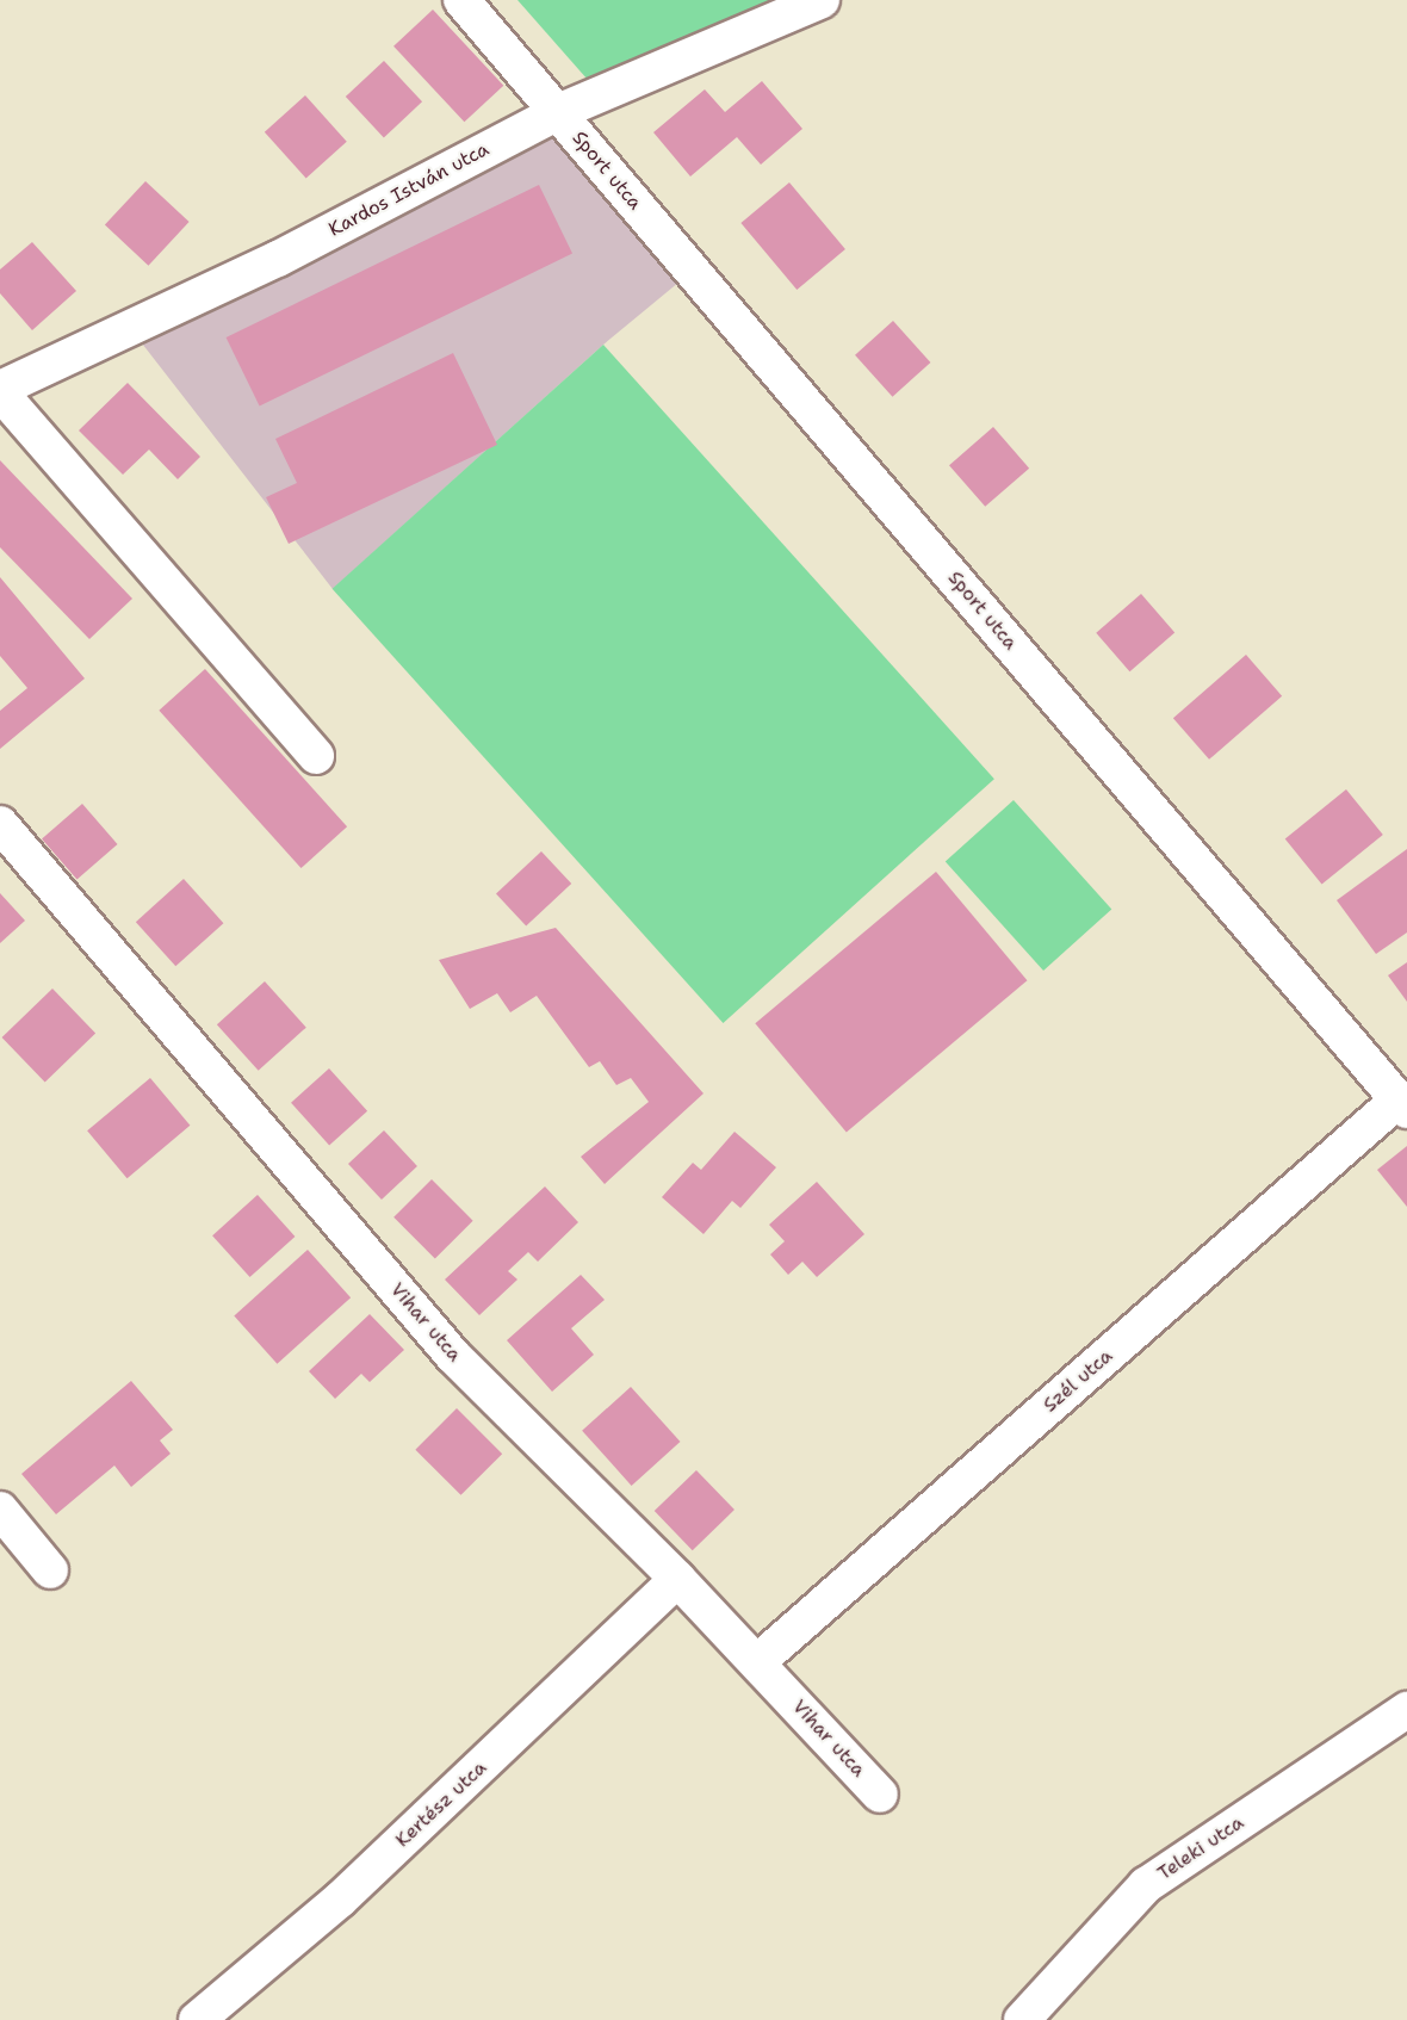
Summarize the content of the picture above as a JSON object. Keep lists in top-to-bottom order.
{
  "streets": {
    "street": [
      "Sport utca",
      "Kardos István utca",
      "Vihar utca",
      "Szél utca",
      "Kertész utca",
      "Teleki utca"
    ]
  },
  "crossings": [
    ["Sport utca", "Kardos István utca"],
    ["Sport utca", "Szél utca"],
    ["Vihar utca", "Szél utca"],
    ["Vihar utca", "Kertész utca"]
  ]
}
